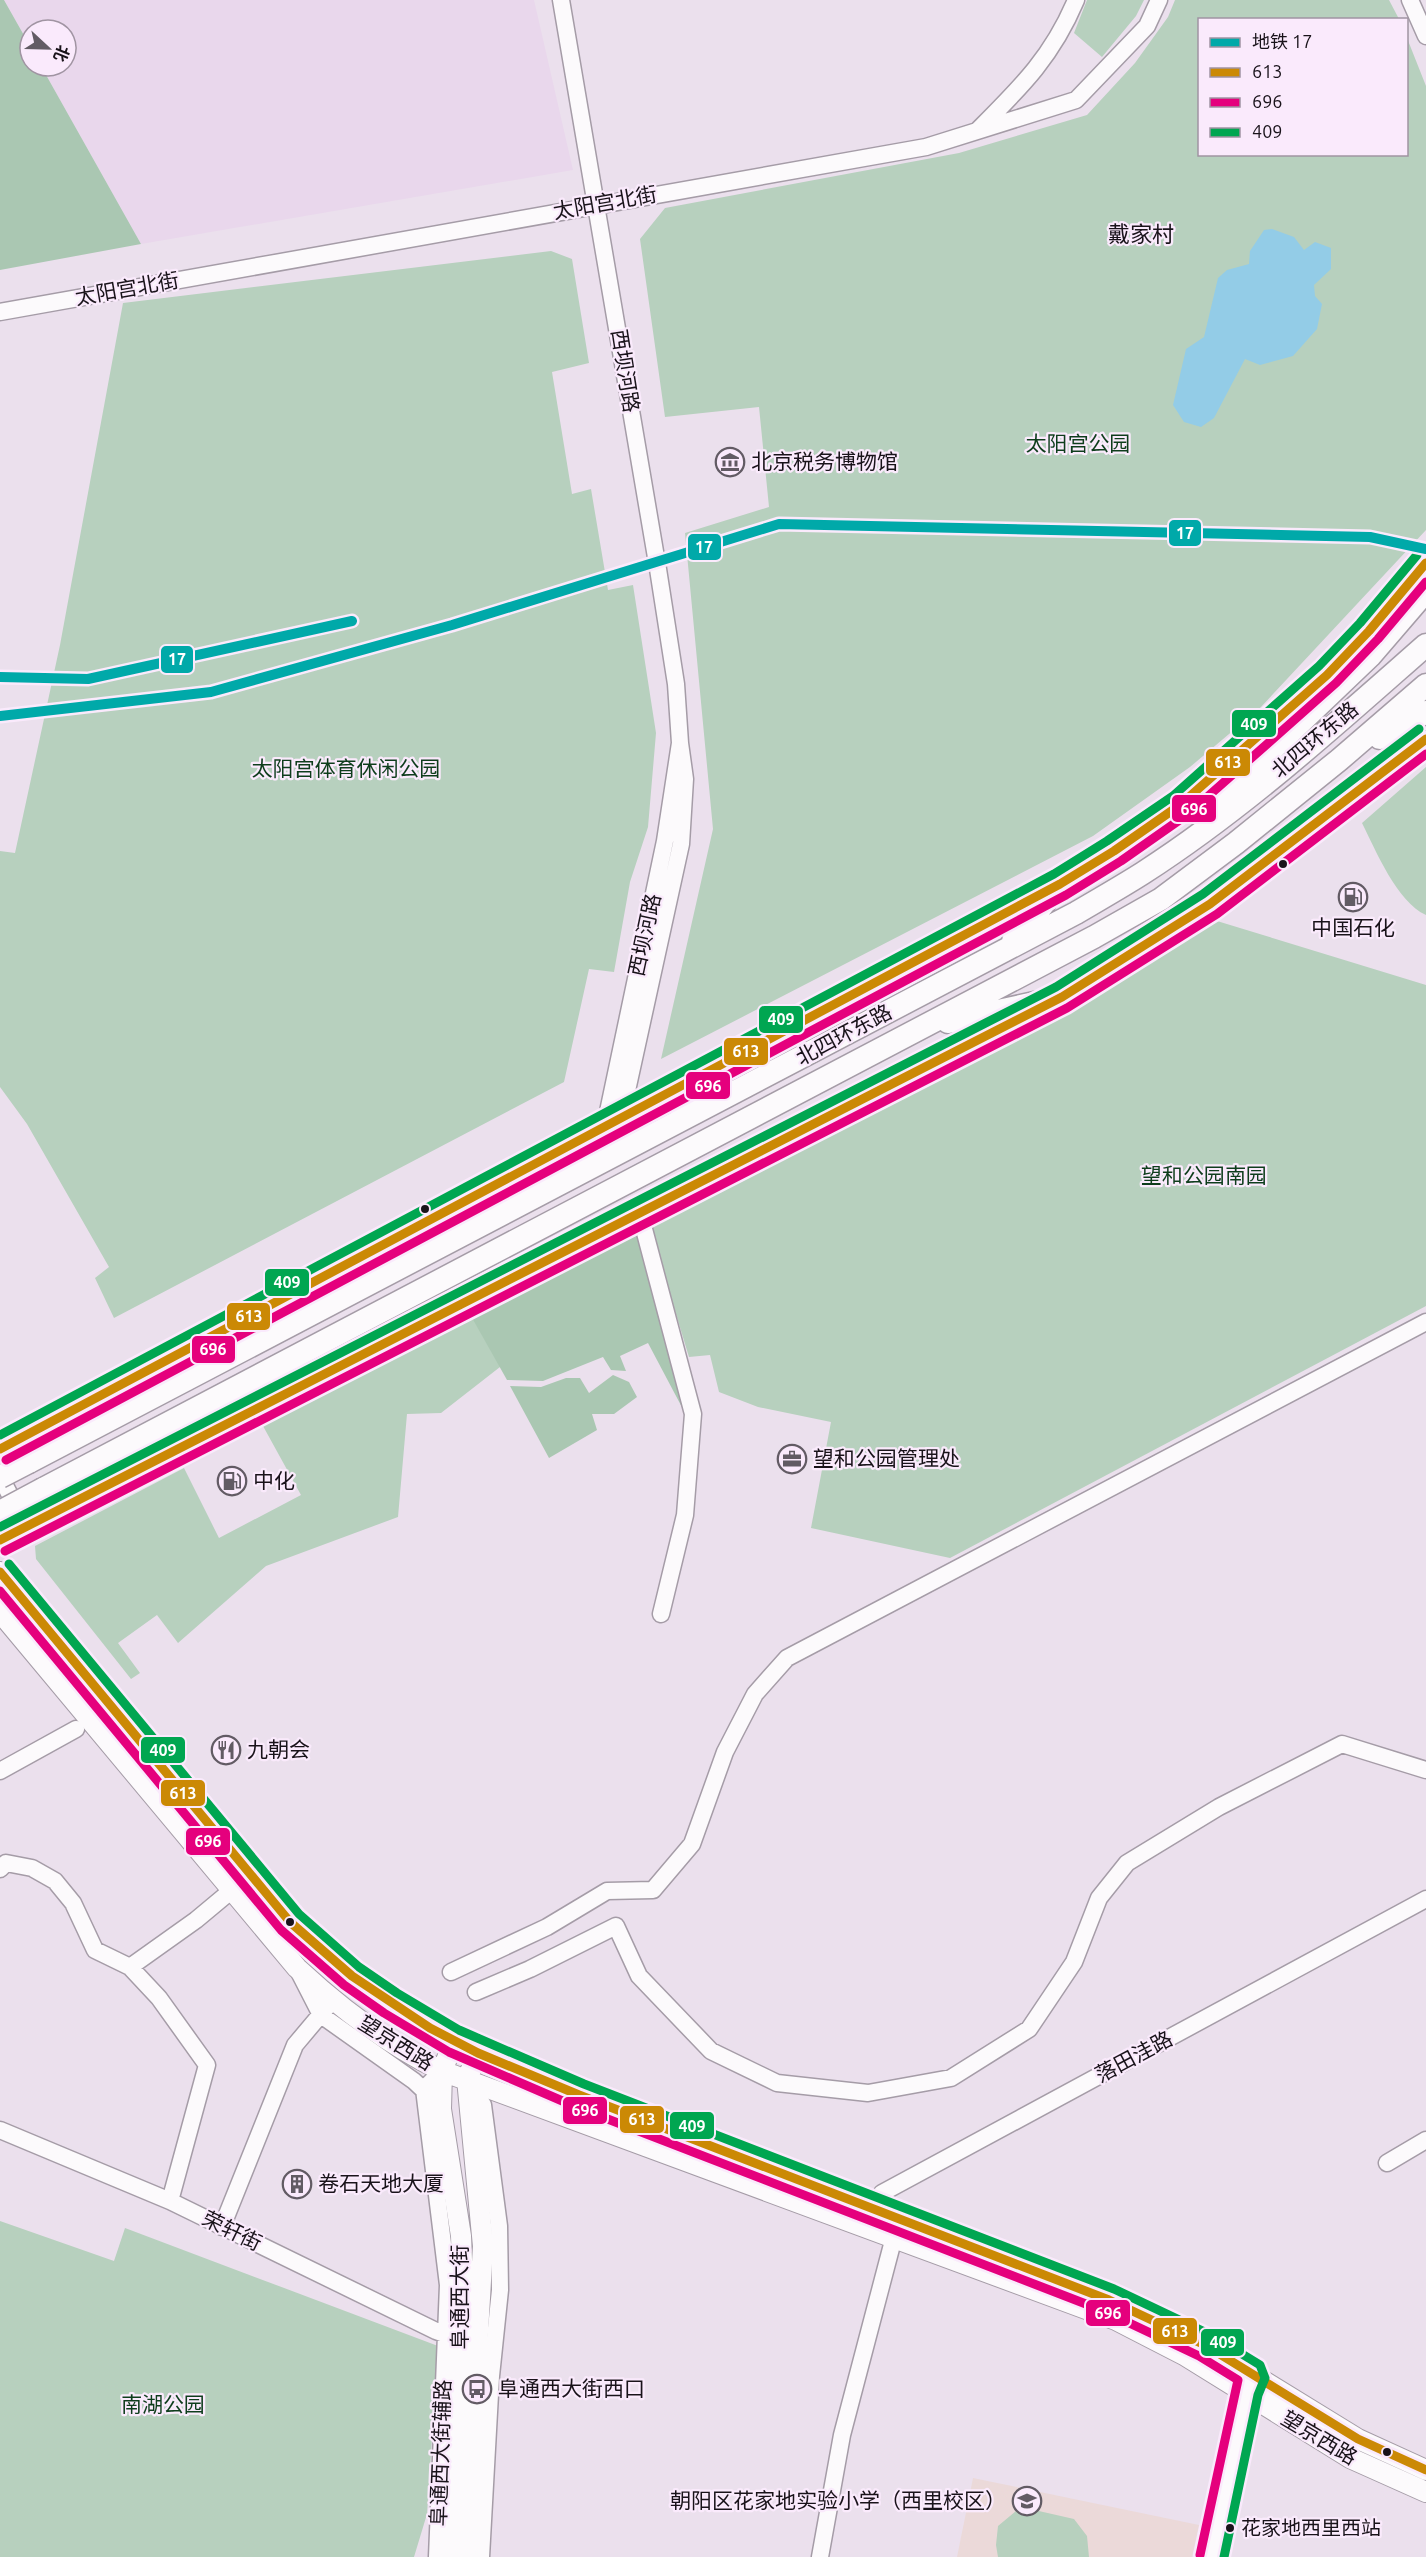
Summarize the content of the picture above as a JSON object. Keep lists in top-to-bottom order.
{
  "streets": {
    "highway": ["北四环东路"],
    "main road": ["望京西路", "阜通西大街"],
    "street": [
      "太阳宫北街",
      "西坝河路",
      "落田洼路",
      "荣轩街",
      "阜通西大街辅路"
    ]
  },
  "crossings": [
    ["太阳宫北街", "西坝河路"],
    ["西坝河路", "北四环东路"],
    ["望京西路", "落田洼路"],
    ["望京西路", "阜通西大街"],
    ["望京西路", "阜通西大街辅路"],
    ["荣轩街", "阜通西大街"],
    ["荣轩街", "阜通西大街辅路"],
    ["阜通西大街", "阜通西大街辅路"]
  ],
  "districts": ["戴家村"],
  "parks": [
    "太阳宫公园",
    "太阳宫体育休闲公园",
    "望和公园南园",
    "南湖公园"
  ],
  "places": {
    "museum": ["北京税务博物馆"],
    "fuel station": ["中国石化", "中化"],
    "office": ["望和公园管理处"],
    "restaurant": ["九朝会"],
    "building": ["卷石天地大厦"],
    "bus stop": ["阜通西大街西口"],
    "school or university": ["朝阳区花家地实验小学（西里校区）"],
    "other": ["花家地西里西站"]
  },
  "lines": [
    "metro line 17",
    "transit line 409",
    "transit line 613",
    "transit line 696"
  ],
  "legend": [
    "地铁 17",
    "613",
    "696",
    "409"
  ],
  "north": "right"
}
